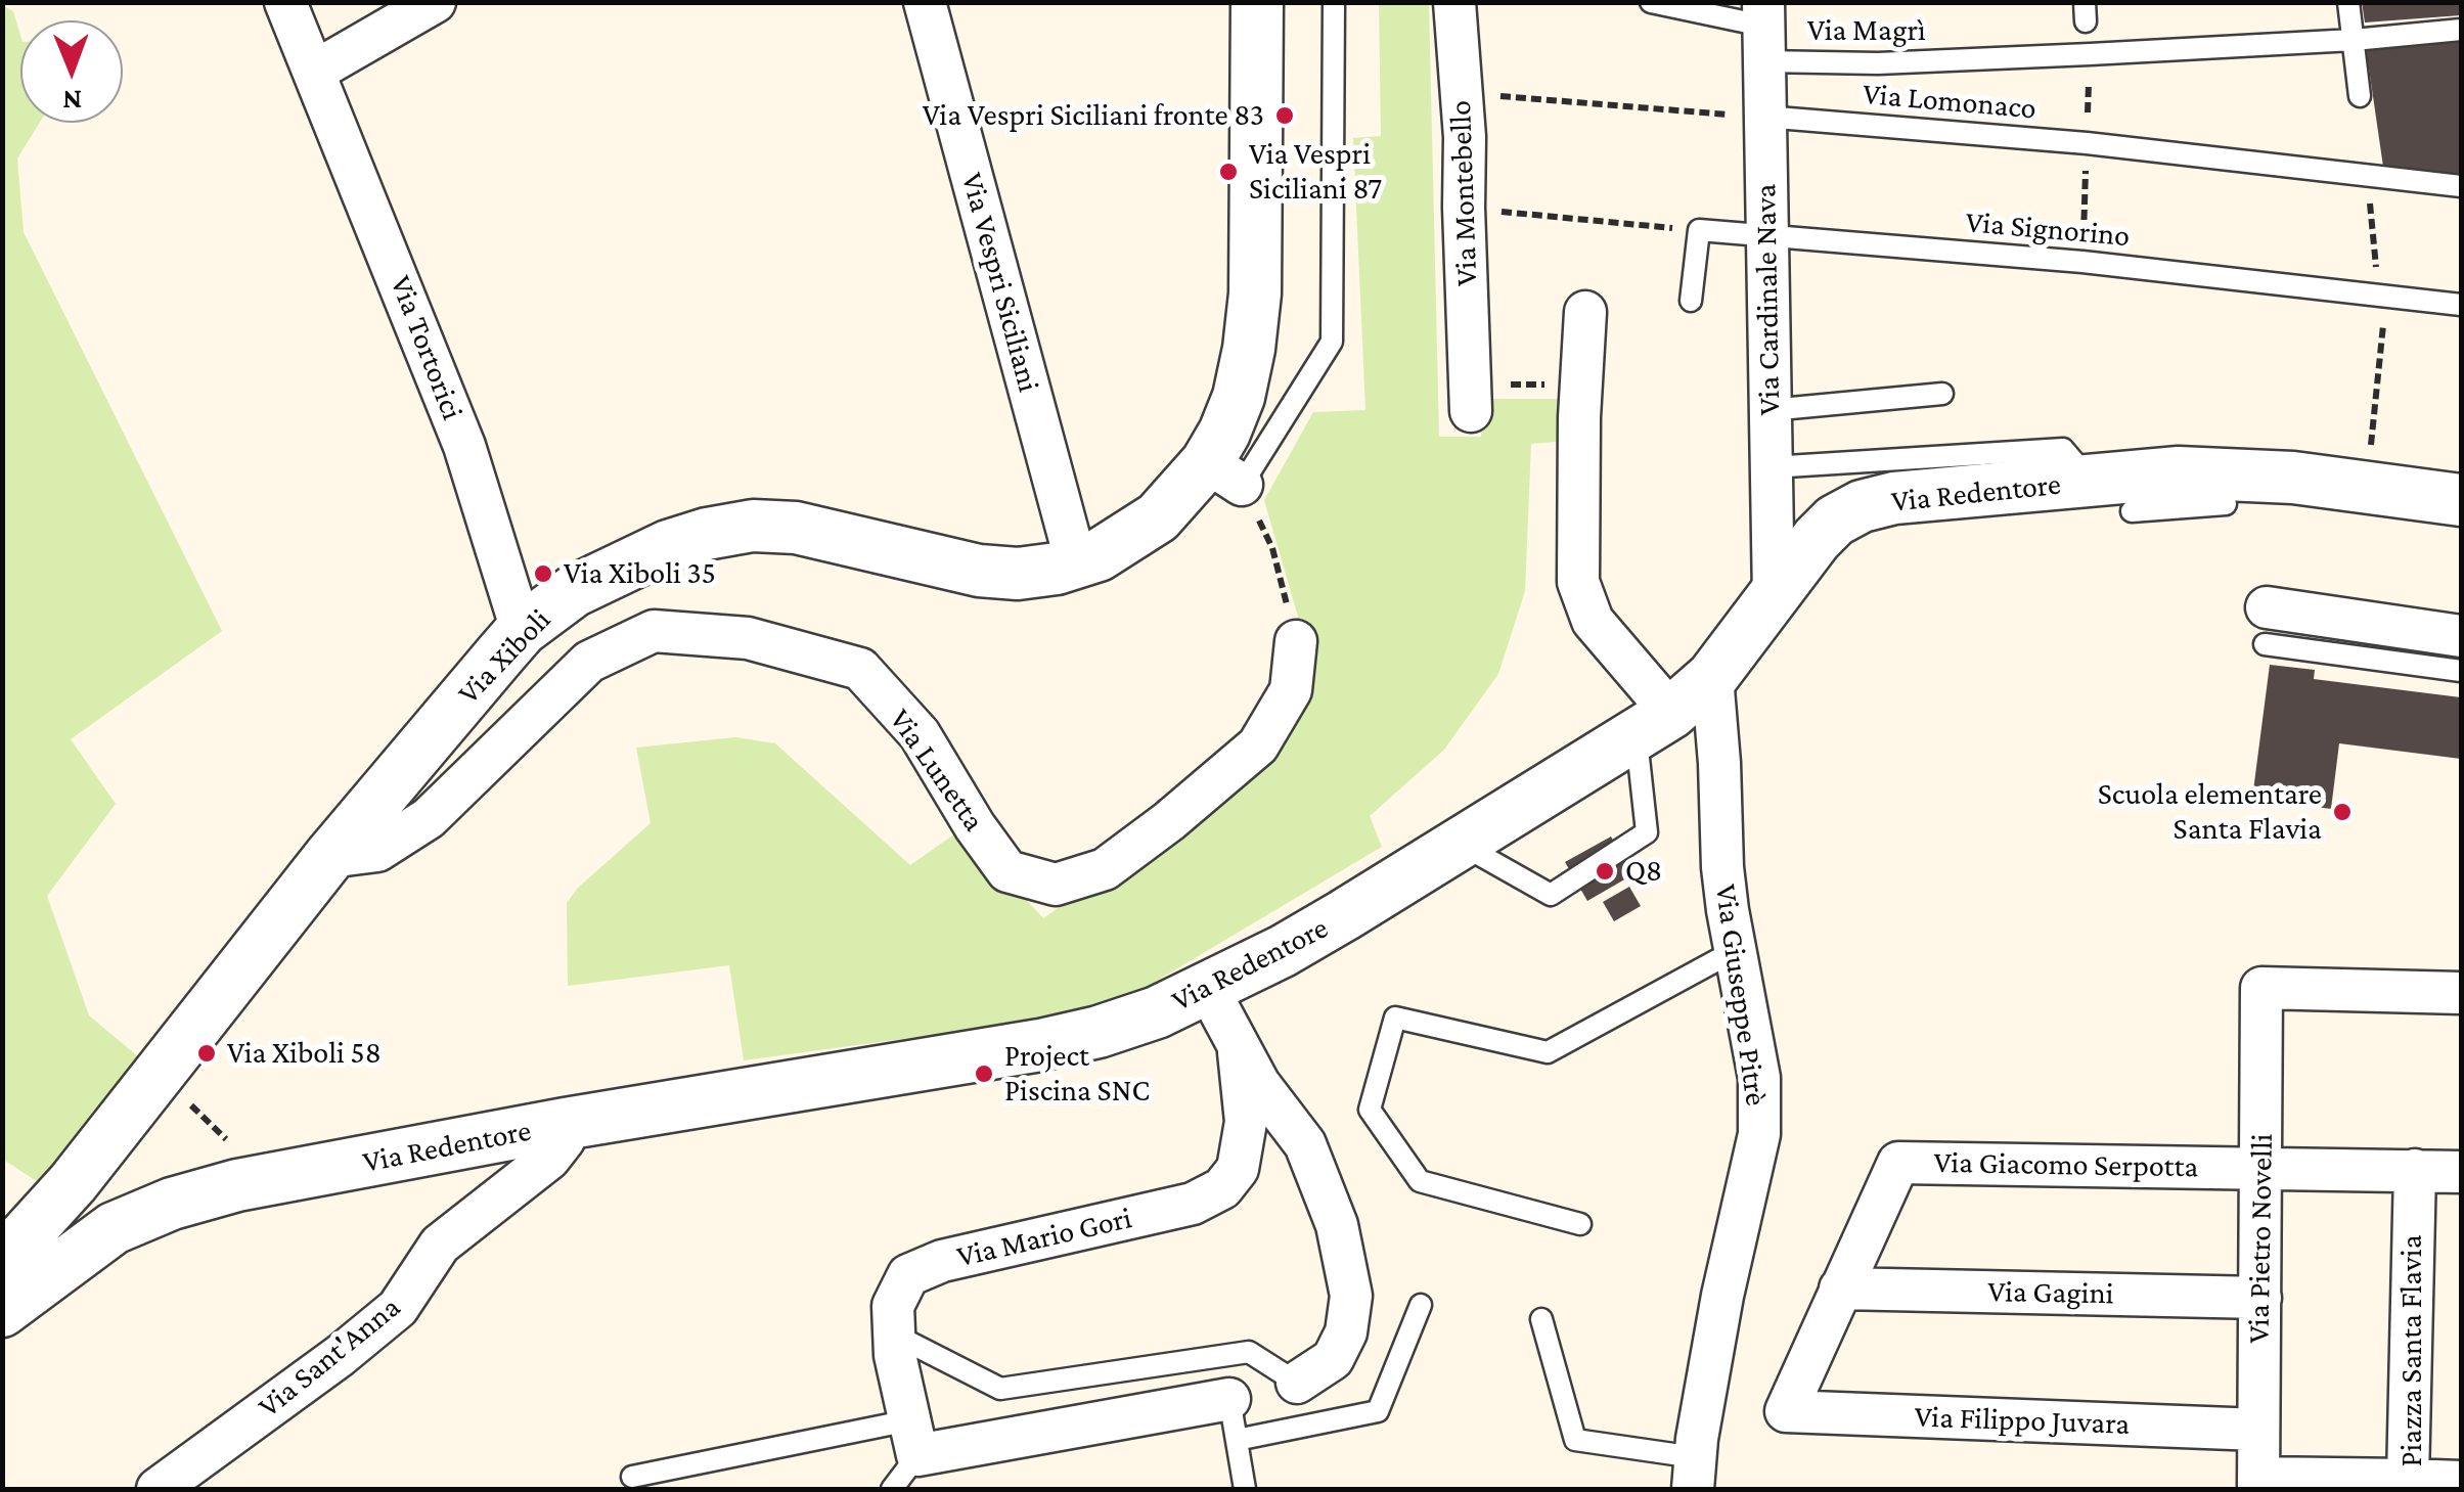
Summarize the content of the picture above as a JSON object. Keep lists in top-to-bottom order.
{
  "streets": {
    "street": [
      "Via Montebello",
      "Via Vespri Siciliani",
      "Via Cardinale Nava",
      "Via Tortorici",
      "Via Redentore",
      "Via Xiboli",
      "Via Lunetta",
      "Via Giuseppe Pitrè",
      "Via Giacomo Serpotta",
      "Via Mario Gori",
      "Via Pietro Novelli",
      "Via Gagini",
      "Piazza Santa Flavia",
      "Via Sant'Anna",
      "Via Filippo Juvara"
    ],
    "lane": ["Via Magrì", "Via Lomonaco", "Via Signorino"]
  },
  "crossings": [
    ["Via Magrì", "Via Cardinale Nava"],
    ["Via Lomonaco", "Via Cardinale Nava"],
    ["Via Signorino", "Via Cardinale Nava"],
    ["Via Vespri Siciliani", "Via Xiboli"],
    ["Via Cardinale Nava", "Via Redentore"],
    ["Via Tortorici", "Via Xiboli"],
    ["Via Redentore", "Via Giuseppe Pitrè"],
    ["Via Redentore", "Via Mario Gori"],
    ["Via Redentore", "Via Sant'Anna"],
    ["Via Xiboli", "Via Lunetta"],
    ["Via Giacomo Serpotta", "Via Pietro Novelli"],
    ["Via Giacomo Serpotta", "Via Gagini"],
    ["Via Giacomo Serpotta", "Via Filippo Juvara"],
    ["Via Pietro Novelli", "Via Gagini"],
    ["Via Pietro Novelli", "Via Filippo Juvara"]
  ],
  "places": [
    "Via Vespri Siciliani fronte 83",
    "Via Vespri Siciliani 87",
    "Via Xiboli 35",
    "Scuola elementare Santa Flavia",
    "Q8",
    "Via Xiboli 58",
    "Project Piscina SNC"
  ],
  "north": "bottom"
}
